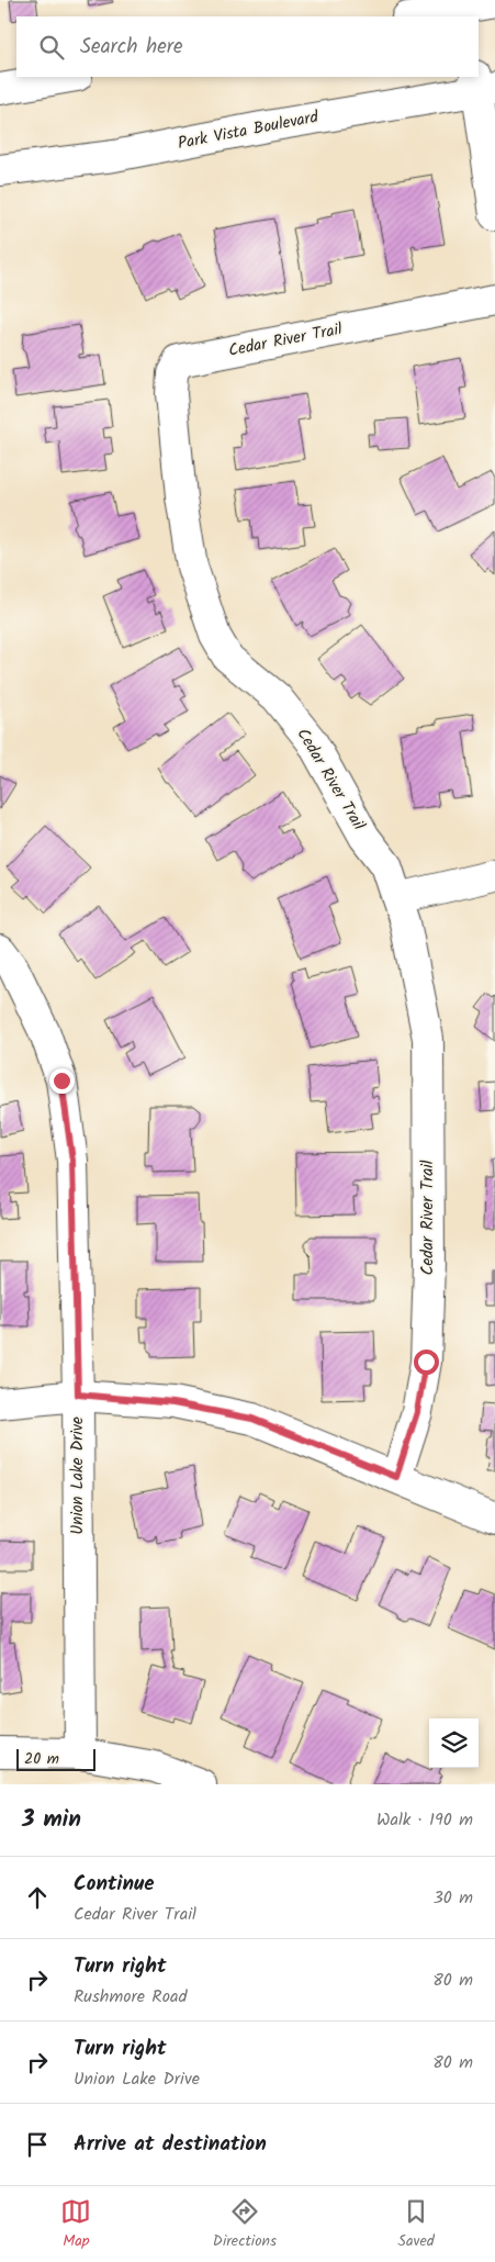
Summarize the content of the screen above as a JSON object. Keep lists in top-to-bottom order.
{
  "streets": {
    "street": ["Park Vista Boulevard", "Cedar River Trail", "Union Lake Drive"]
  },
  "scale_bar": "20 m",
  "page": {
    "search": "Search here",
    "scale": "20 m",
    "heading": ["3 min", "Walk · 190 m"],
    "list": [
      ["Continue", "Cedar River Trail", "30 m"],
      ["Turn right", "Rushmore Road", "80 m"],
      ["Turn right", "Union Lake Drive", "80 m"],
      "Arrive at destination"
    ],
    "nav": ["Map", "Directions", "Saved"]
  }
}
